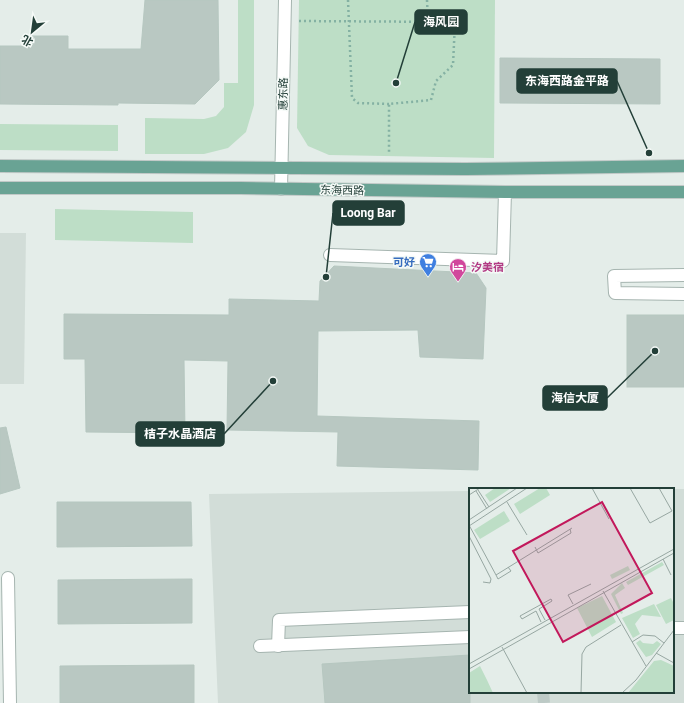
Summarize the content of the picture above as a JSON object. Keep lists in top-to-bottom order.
{
  "streets": {
    "main road": ["东海西路"],
    "street": ["惠东路"]
  },
  "crossings": [
    ["惠东路", "东海西路"]
  ],
  "places": {
    "other": [
      "海风园",
      "东海西路金平路",
      "Loong Bar",
      "海信大厦",
      "桔子水晶酒店"
    ],
    "supermarket": ["可好"],
    "hotel": ["汐美宿"]
  },
  "north": "bottom left"
}
